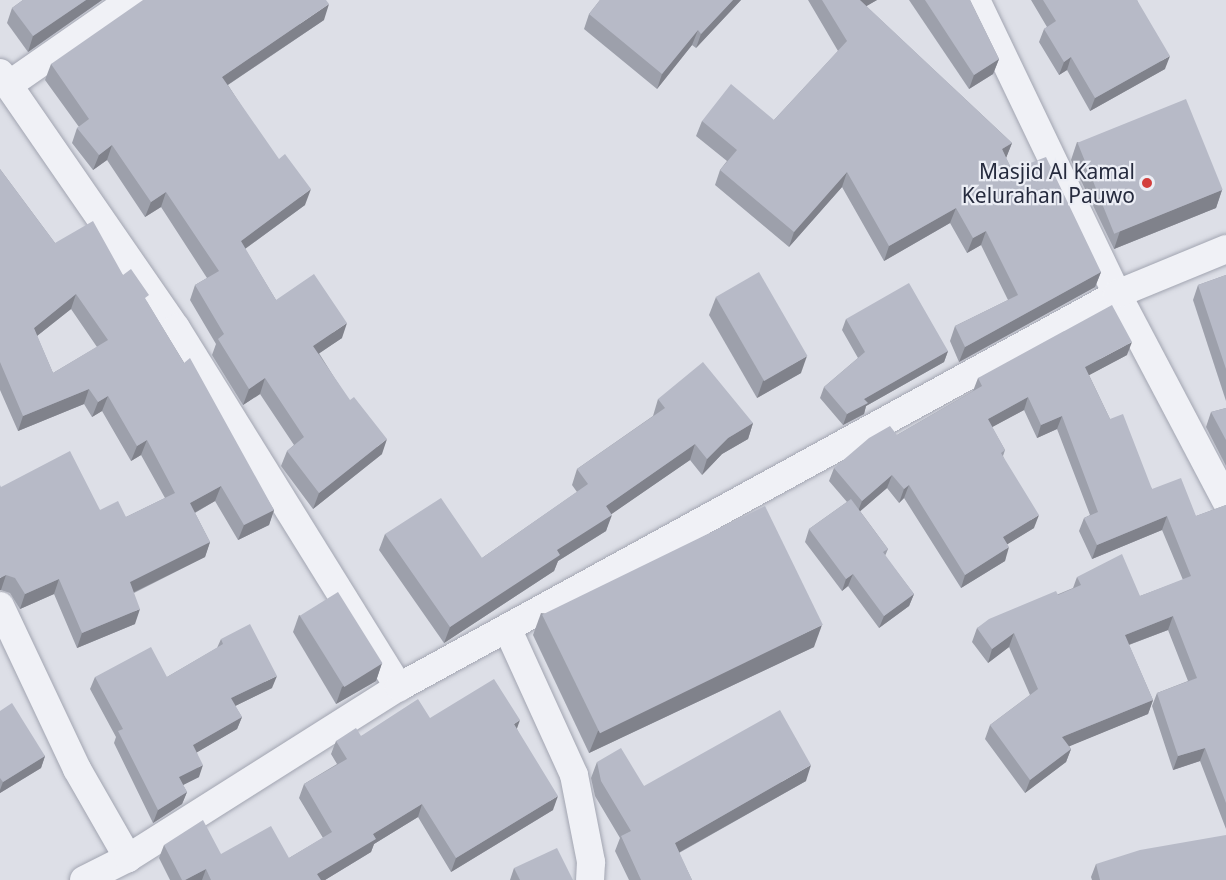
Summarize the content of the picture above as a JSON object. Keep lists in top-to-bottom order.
{
  "places": ["Masjid Al Kamal Kelurahan Pauwo"]
}
